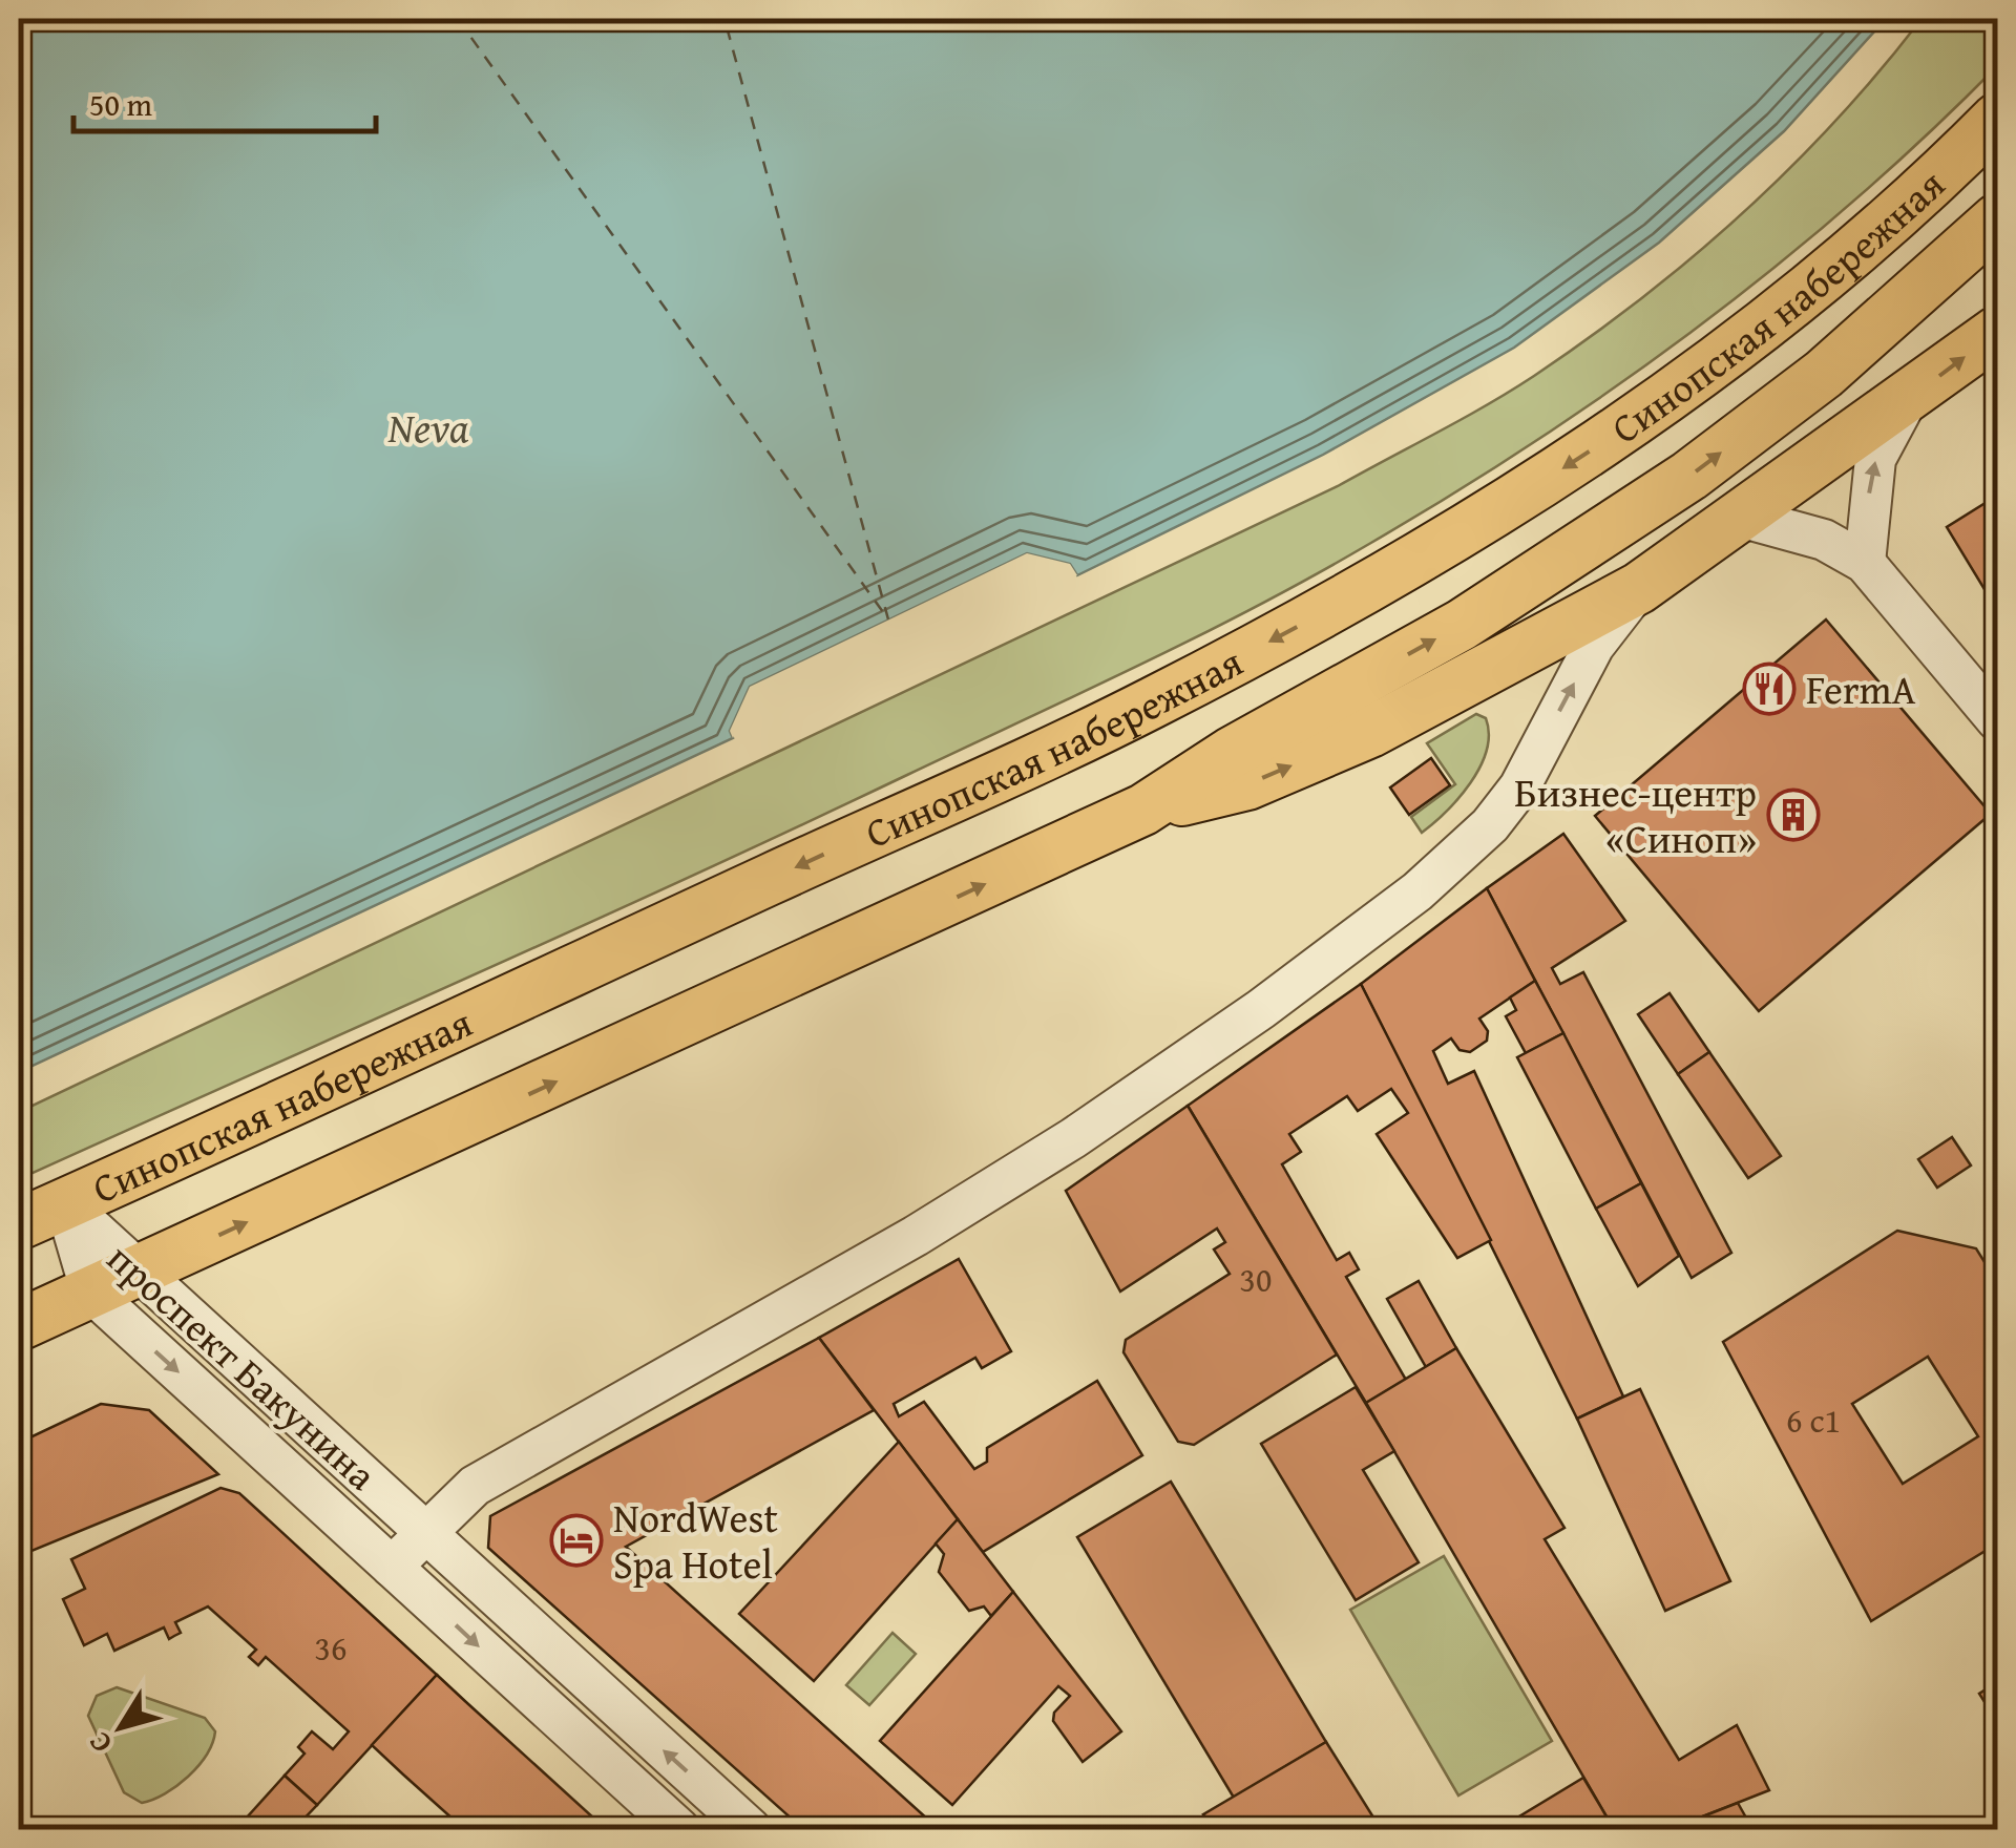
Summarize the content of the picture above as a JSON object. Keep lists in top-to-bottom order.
{
  "streets": {
    "main road": ["Синопская набережная"],
    "street": ["проспект Бакунина"]
  },
  "crossings": [
    ["Синопская набережная", "проспект Бакунина"]
  ],
  "water": ["Neva"],
  "places": {
    "restaurant": ["FermA"],
    "building": ["Бизнес-центр «Синоп»"],
    "hotel": ["NordWest Spa Hotel"]
  },
  "house_numbers": ["30", "6 с1", "36"],
  "scale_bar": "50 m",
  "north": "bottom left"
}
